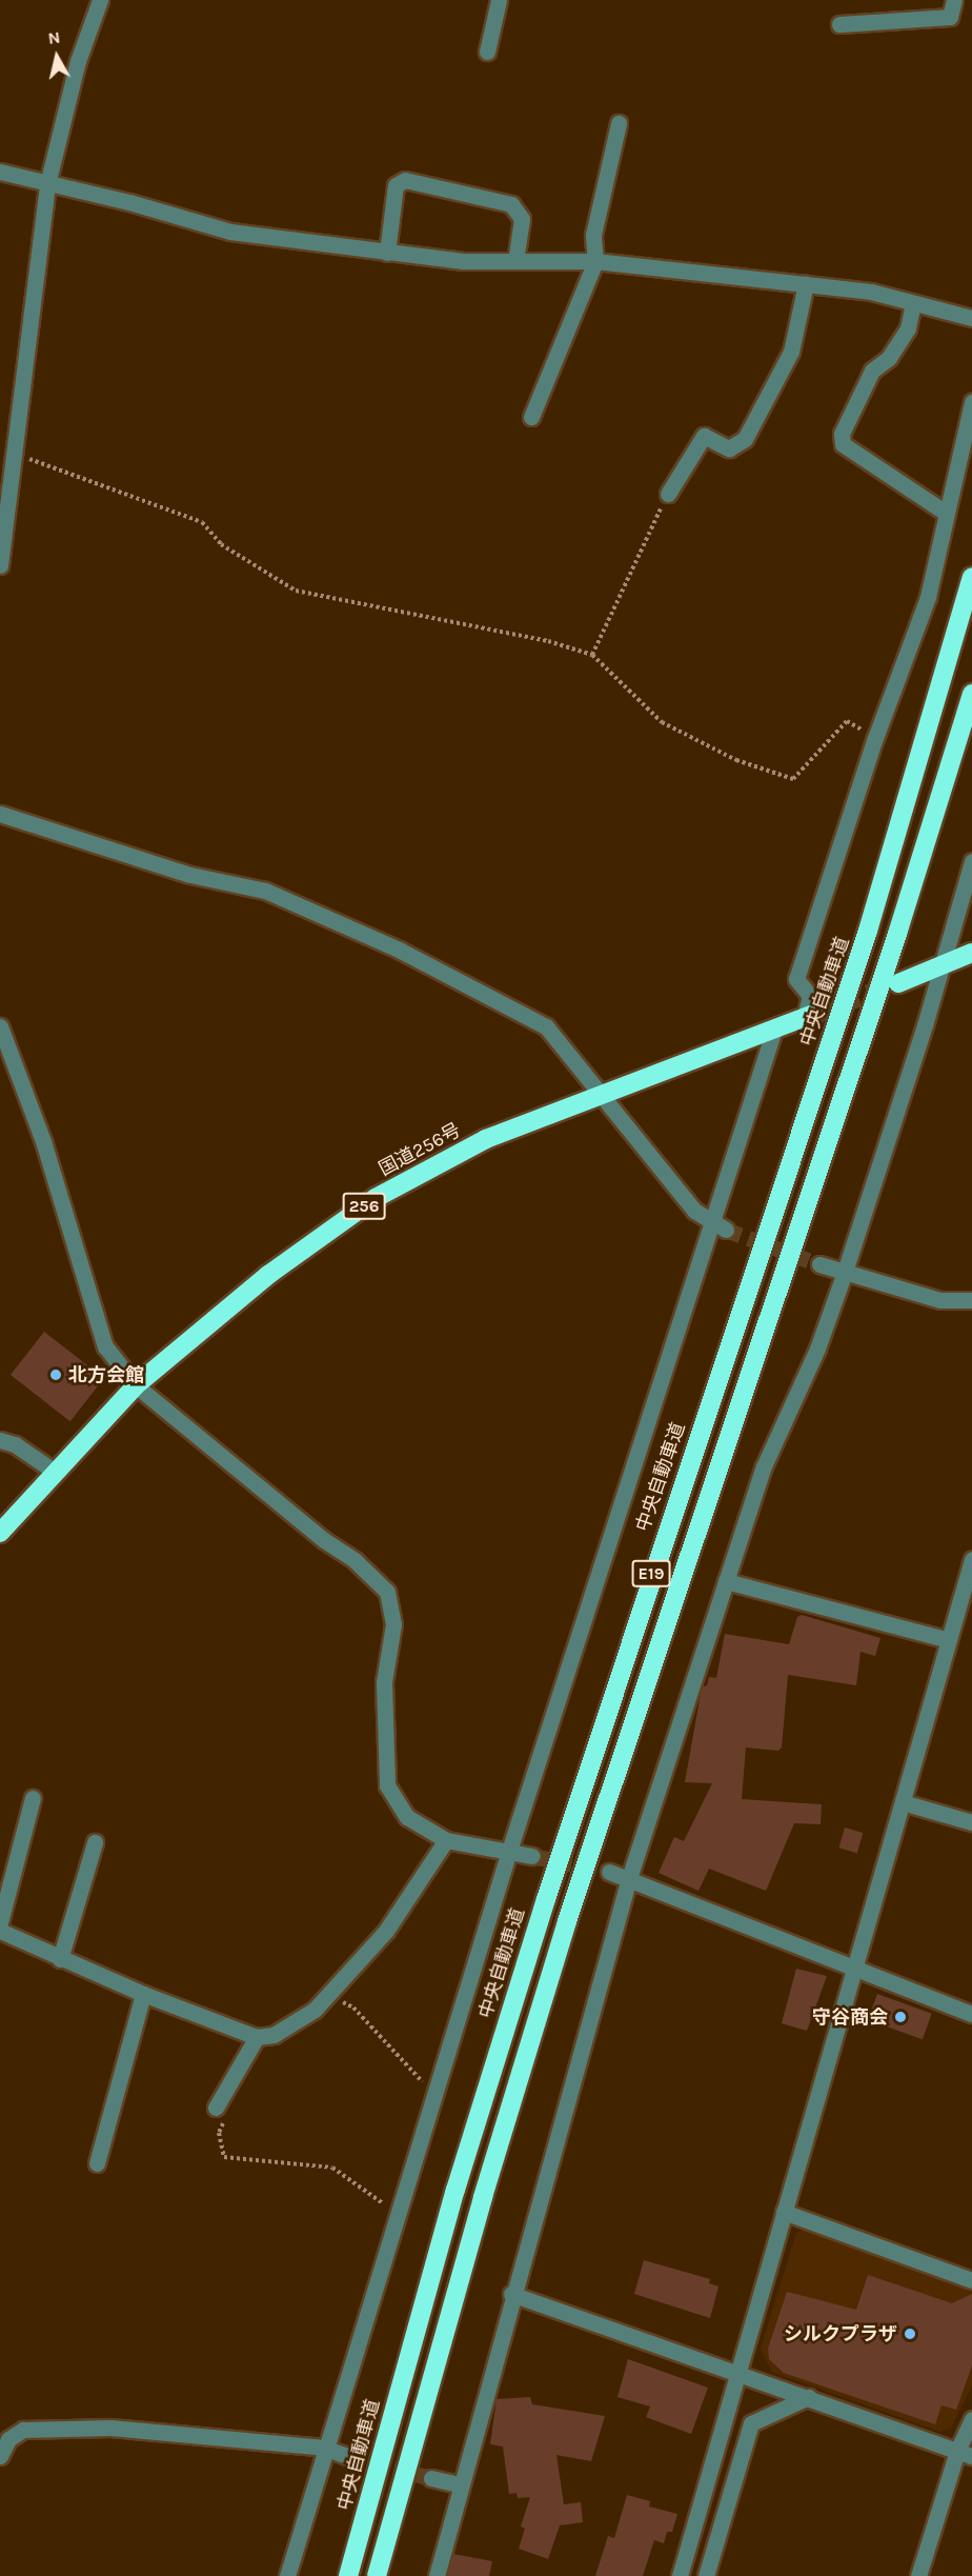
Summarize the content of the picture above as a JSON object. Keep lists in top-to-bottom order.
{
  "streets": {
    "highway": [
      "中央自動車道",
      "国道256号",
      "256",
      "E19"
    ]
  },
  "places": ["北方会館", "守谷商会", "シルクプラザ"],
  "north": "top"
}
